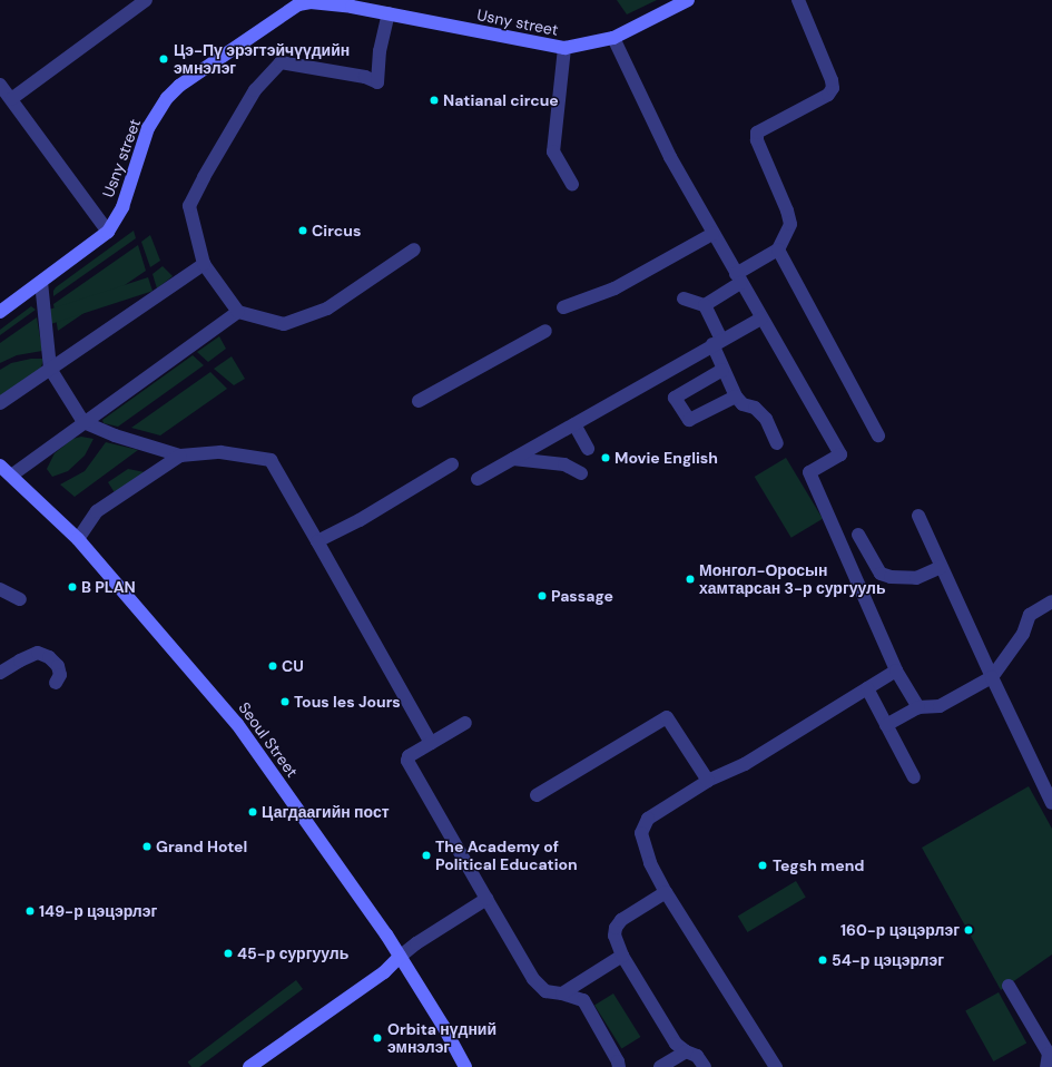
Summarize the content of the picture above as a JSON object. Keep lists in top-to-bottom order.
{
  "streets": {
    "main road": ["Usny street", "Seoul Street"]
  },
  "places": [
    "Цэ-Пү эрэгтэйчүүдийн эмнэлэг",
    "Natianal circue",
    "Circus",
    "Movie English",
    "Монгол-Оросын хамтарсан 3-р сургууль",
    "B PLAN",
    "Passage",
    "CU",
    "Tous les Jours",
    "Цагдаагийн пост",
    "Grand Hotel",
    "The Academy of Political Education",
    "Tegsh mend",
    "149-р цэцэрлэг",
    "160-р цэцэрлэг",
    "45-р сургууль",
    "54-р цэцэрлэг",
    "Orbita нүдний эмнэлэг"
  ]
}
